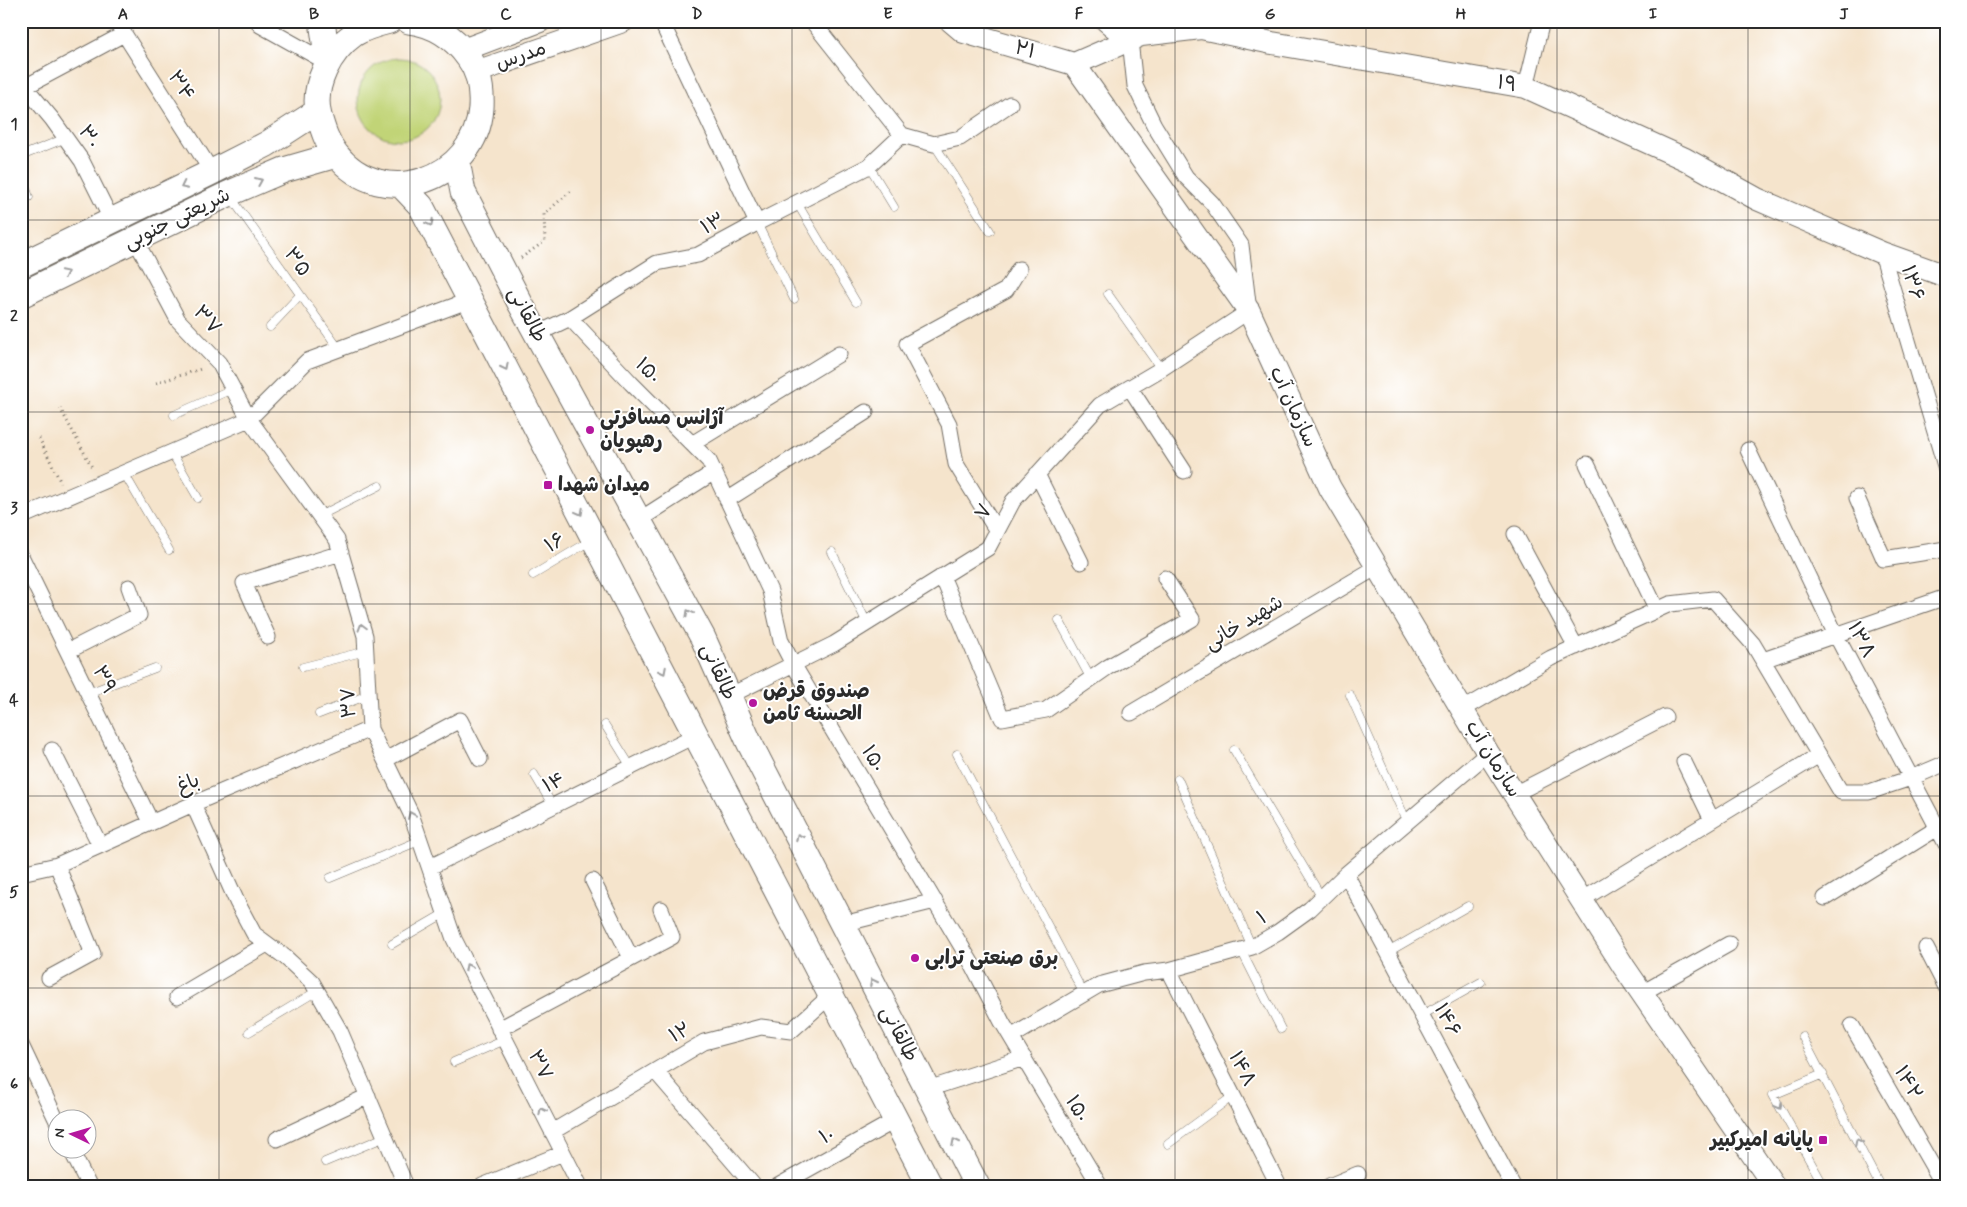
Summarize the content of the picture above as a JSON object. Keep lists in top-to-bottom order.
{
  "streets": {
    "main road": ["شریعتی جنوبی", "طالقانی"],
    "street": [
      "۲۱",
      "مدرس",
      "۱۹",
      "۳۴",
      "۳۰",
      "۱۳",
      "۱۳۶",
      "۳۷",
      "۱۵۰",
      "سازمان آب",
      "۷",
      "شهید خانی",
      "۱۳۸",
      "۳۹",
      "۱۴",
      "باغ",
      "۱",
      "۱۴۶",
      "۱۲",
      "۱۴۸",
      "۱۴۲",
      "۱۰"
    ],
    "lane": ["۳۵", "۱۶"]
  },
  "crossings": [
    ["۲۱", "۱۹"],
    ["۲۱", "سازمان آب"],
    ["۱۹", "۱۳۶"],
    ["۱۹", "سازمان آب"],
    ["۳۴", "شریعتی جنوبی"],
    ["۳۰", "شریعتی جنوبی"],
    ["شریعتی جنوبی", "۳۵"],
    ["شریعتی جنوبی", "۳۷"],
    ["۱۳", "طالقانی"],
    ["۱۳", "۱۵۰"],
    ["طالقانی", "۷"],
    ["۳۷", "۱۴"],
    ["۳۷", "باغ"],
    ["۳۷", "۱۲"],
    ["۱۵۰", "۷"],
    ["۱۵۰", "۱"],
    ["سازمان آب", "۷"],
    ["سازمان آب", "شهید خانی"],
    ["سازمان آب", "۱"],
    ["۳۹", "باغ"],
    ["۱", "۱۴۶"],
    ["۱", "۱۴۸"]
  ],
  "one_way": ["۳۷"],
  "places": {
    "other": ["آژانس مسافرتی رهپویان", "صندوق قرض الحسنه ثامن", "برق صنعتی ترابی"],
    "transit": ["میدان شهدا", "پایانه امیرکبیر"]
  },
  "north": "left",
  "grid": {
    "columns": [
      "A",
      "B",
      "C",
      "D",
      "E",
      "F",
      "G",
      "H",
      "I",
      "J"
    ],
    "rows": [
      "1",
      "2",
      "3",
      "4",
      "5",
      "6"
    ]
  }
}
